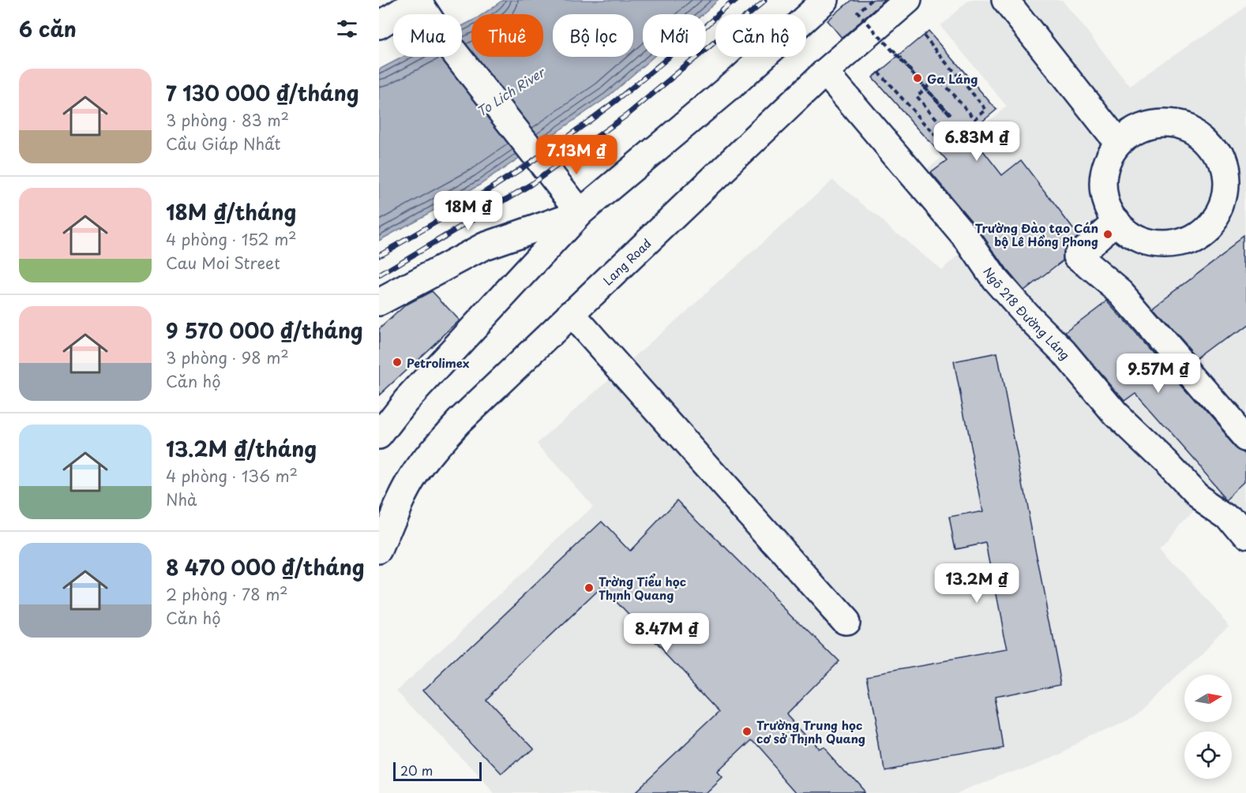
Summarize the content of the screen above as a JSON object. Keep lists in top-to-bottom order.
{
  "streets": {
    "main road": ["Lang Road", "Ngõ 218 Đường Láng"]
  },
  "crossings": [
    ["Lang Road", "Ngõ 218 Đường Láng"]
  ],
  "water": ["To Lich River"],
  "places": [
    "Ga Láng",
    "Trường Đào tạo Cán bộ Lê Hồng Phong",
    "Petrolimex",
    "Trờng Tiểu học Thịnh Quang",
    "Trường Trung học cơ sở Thịnh Quang"
  ],
  "scale_bar": "20 m",
  "north": "right",
  "page": {
    "heading": "6 căn",
    "chip": [
      "Mua",
      "Thuê",
      "Bộ lọc",
      "Mới",
      "Căn hộ"
    ],
    "list": [
      {
        "name": "7 130 000 ₫/tháng",
        "note": "3 phòng · 83 m² · Cầu Giáp Nhất"
      },
      {
        "name": "18M ₫/tháng",
        "note": "4 phòng · 152 m² · Cau Moi Street"
      },
      {
        "name": "9 570 000 ₫/tháng",
        "note": "3 phòng · 98 m² · Căn hộ"
      },
      {
        "name": "13.2M ₫/tháng",
        "note": "4 phòng · 136 m² · Nhà"
      },
      {
        "name": "8 470 000 ₫/tháng",
        "note": "2 phòng · 78 m² · Căn hộ"
      }
    ],
    "price": [
      "6.83M ₫",
      "7.13M ₫",
      "18M ₫",
      "9.57M ₫",
      "13.2M ₫",
      "8.47M ₫"
    ],
    "scale": "20 m"
  }
}
